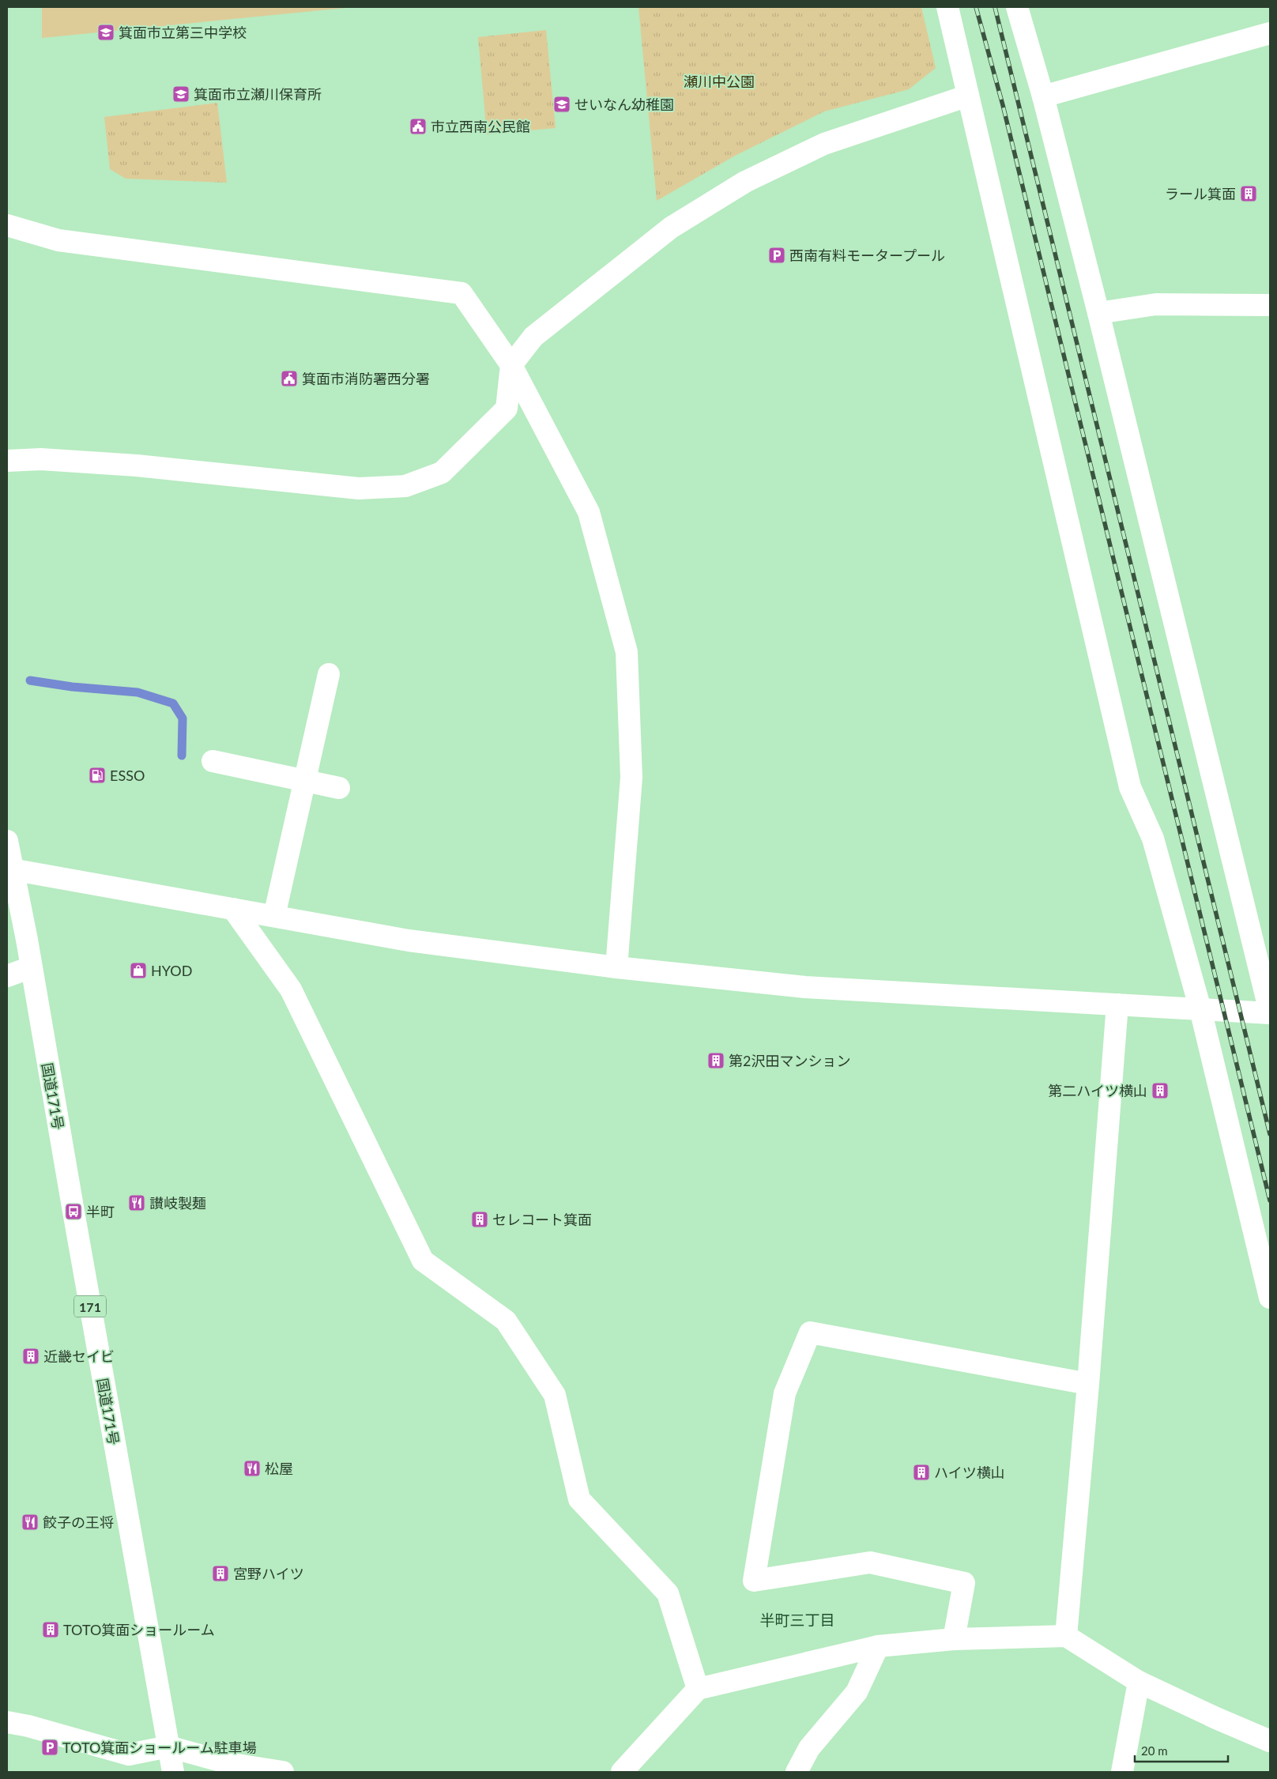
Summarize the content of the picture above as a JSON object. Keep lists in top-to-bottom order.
{
  "streets": {
    "main road": ["国道171号", "171"]
  },
  "districts": ["半町三丁目"],
  "parks": ["瀬川中公園"],
  "places": {
    "school or university": ["箕面市立第三中学校", "箕面市立瀬川保育所", "せいなん幼稚園"],
    "public building": ["市立西南公民館", "箕面市消防署西分署"],
    "building": [
      "ラール箕面",
      "第2沢田マンション",
      "第二ハイツ横山",
      "セレコート箕面",
      "近畿セイビ",
      "ハイツ横山",
      "宮野ハイツ",
      "TOTO箕面ショールーム"
    ],
    "parking": ["西南有料モータープール", "TOTO箕面ショールーム駐車場"],
    "fuel station": ["ESSO"],
    "shop": ["HYOD"],
    "restaurant": ["讃岐製麺", "松屋", "餃子の王将"],
    "bus stop": ["半町"]
  },
  "scale_bar": "20 m"
}
